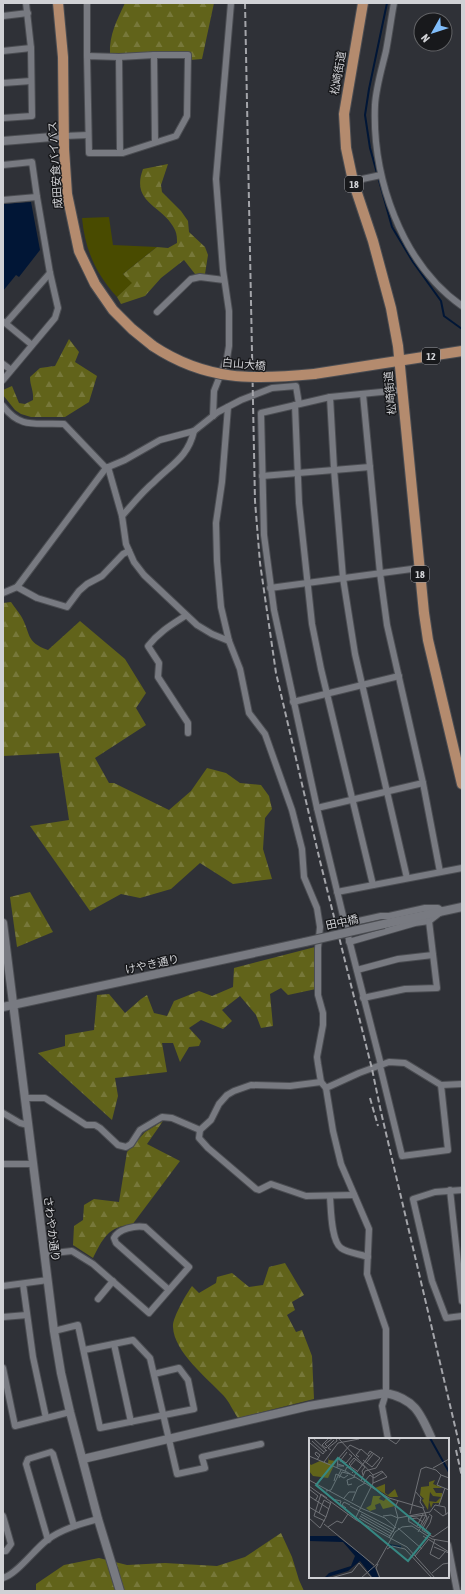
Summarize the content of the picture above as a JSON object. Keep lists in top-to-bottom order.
{
  "streets": {
    "main road": [
      "松崎街道",
      "成田安食バイパス",
      "18",
      "12",
      "白山大橋"
    ],
    "street": ["田中橋", "けやき通り", "さわやか通り"]
  },
  "crossings": [
    ["松崎街道", "12"],
    ["松崎街道", "白山大橋"],
    ["成田安食バイパス", "白山大橋"],
    ["12", "白山大橋"],
    ["田中橋", "けやき通り"],
    ["けやき通り", "さわやか通り"]
  ],
  "north": "bottom left"
}
